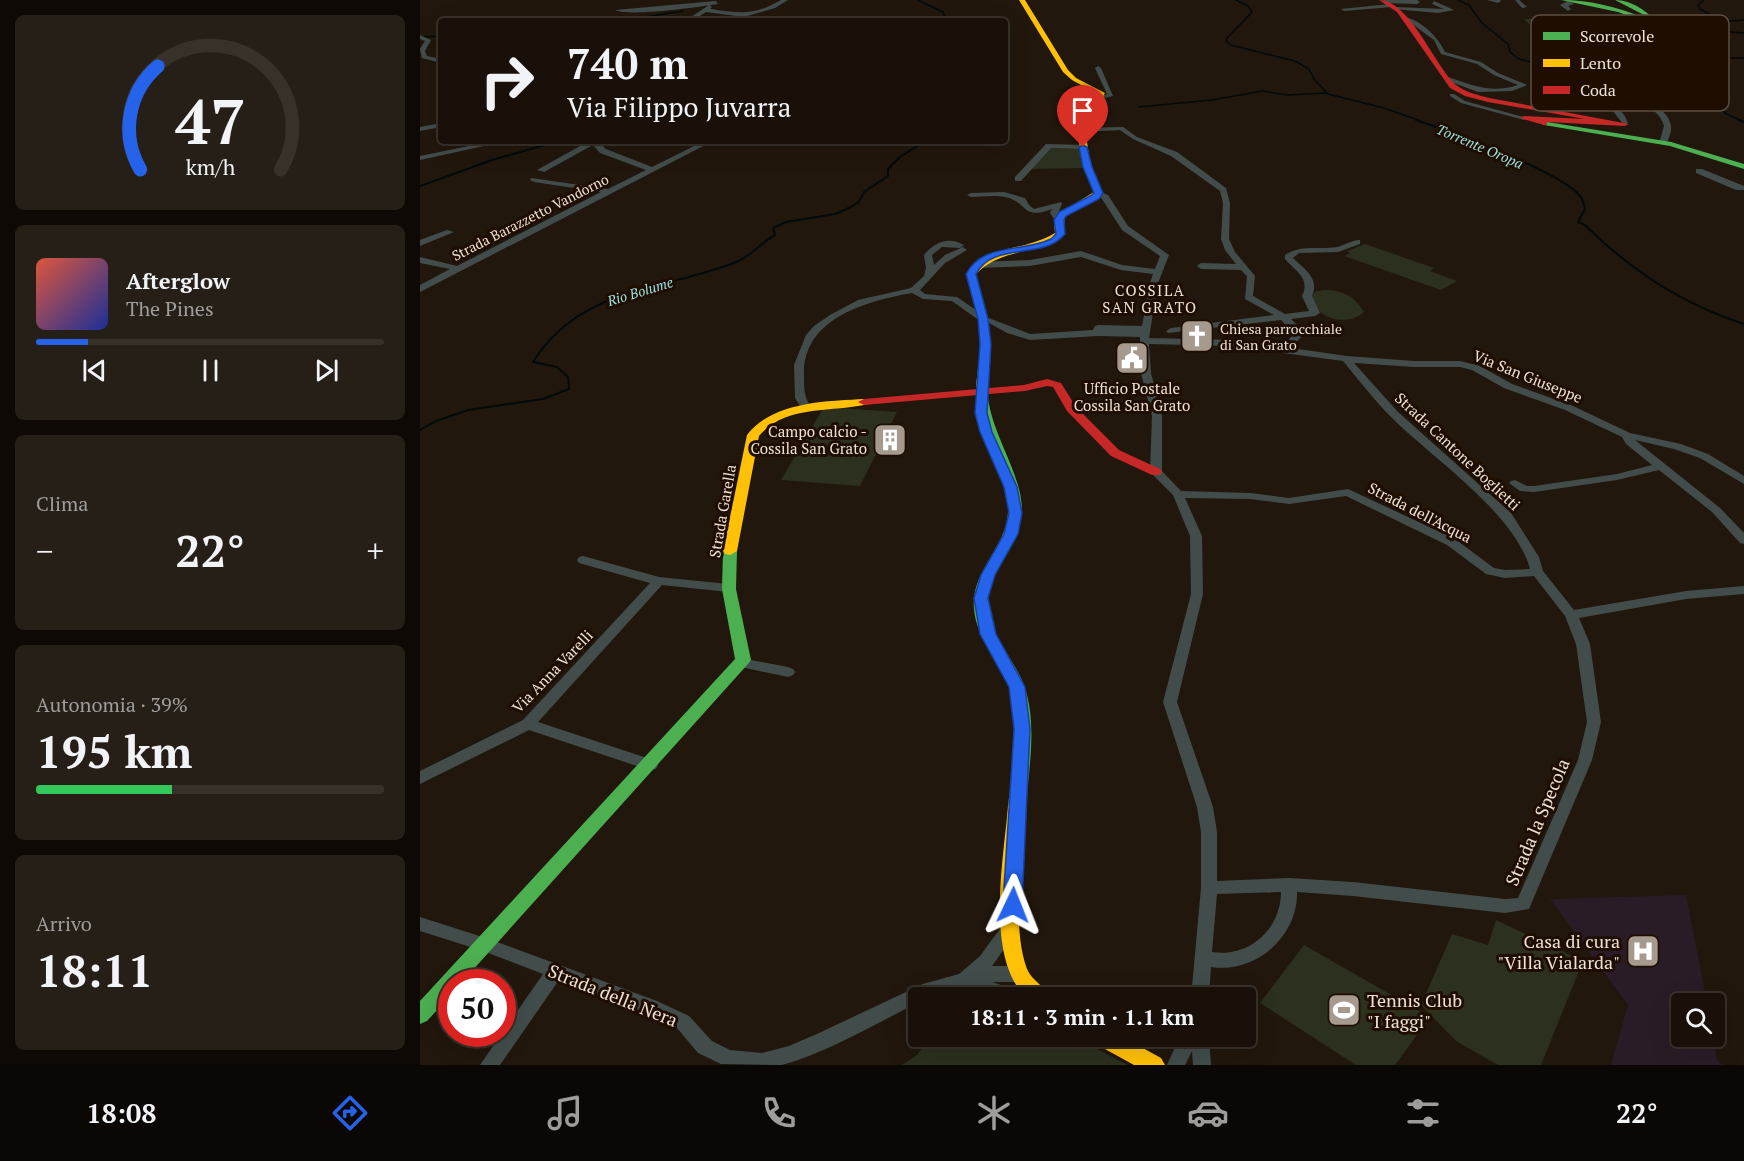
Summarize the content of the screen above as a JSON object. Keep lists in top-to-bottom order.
{
  "streets": {
    "street": [
      "Strada Barazzetto Vandorno",
      "Via San Giuseppe",
      "Strada Cantone Boglietti",
      "Strada Garella",
      "Strada dell'Acqua",
      "Via Anna Varelli",
      "Strada la Specola",
      "Strada della Nera"
    ]
  },
  "crossings": [
    ["Via San Giuseppe", "Strada Cantone Boglietti"],
    ["Strada Cantone Boglietti", "Strada dell'Acqua"],
    ["Strada Cantone Boglietti", "Strada la Specola"],
    ["Strada dell'Acqua", "Strada la Specola"]
  ],
  "districts": ["COSSILA SAN GRATO"],
  "water": ["Torrente Oropa", "Rio Bolume"],
  "places": {
    "church": ["Chiesa parrocchiale di San Grato"],
    "public building": ["Ufficio Postale Cossila San Grato"],
    "building": ["Campo calcio - Cossila San Grato"],
    "hospital": ["Casa di cura \"Villa Vialarda\""],
    "sports": ["Tennis Club \"I faggi\""]
  },
  "legend": ["Scorrevole", "Lento", "Coda"],
  "page": {
    "turn": ["740 m", "Via Filippo Juvarra"],
    "song": ["Afterglow", "The Pines"],
    "tile": [
      "Clima",
      ["Autonomia · 39%", "195 km"],
      ["Arrivo", "18:11"]
    ],
    "heat": ["−", "22°", "+"],
    "limit": "50",
    "trip": "18:11 · 3 min · 1.1 km",
    "tabs": ["18:08", "22°"],
    "gauge": ["47", "km/h"]
  }
}
